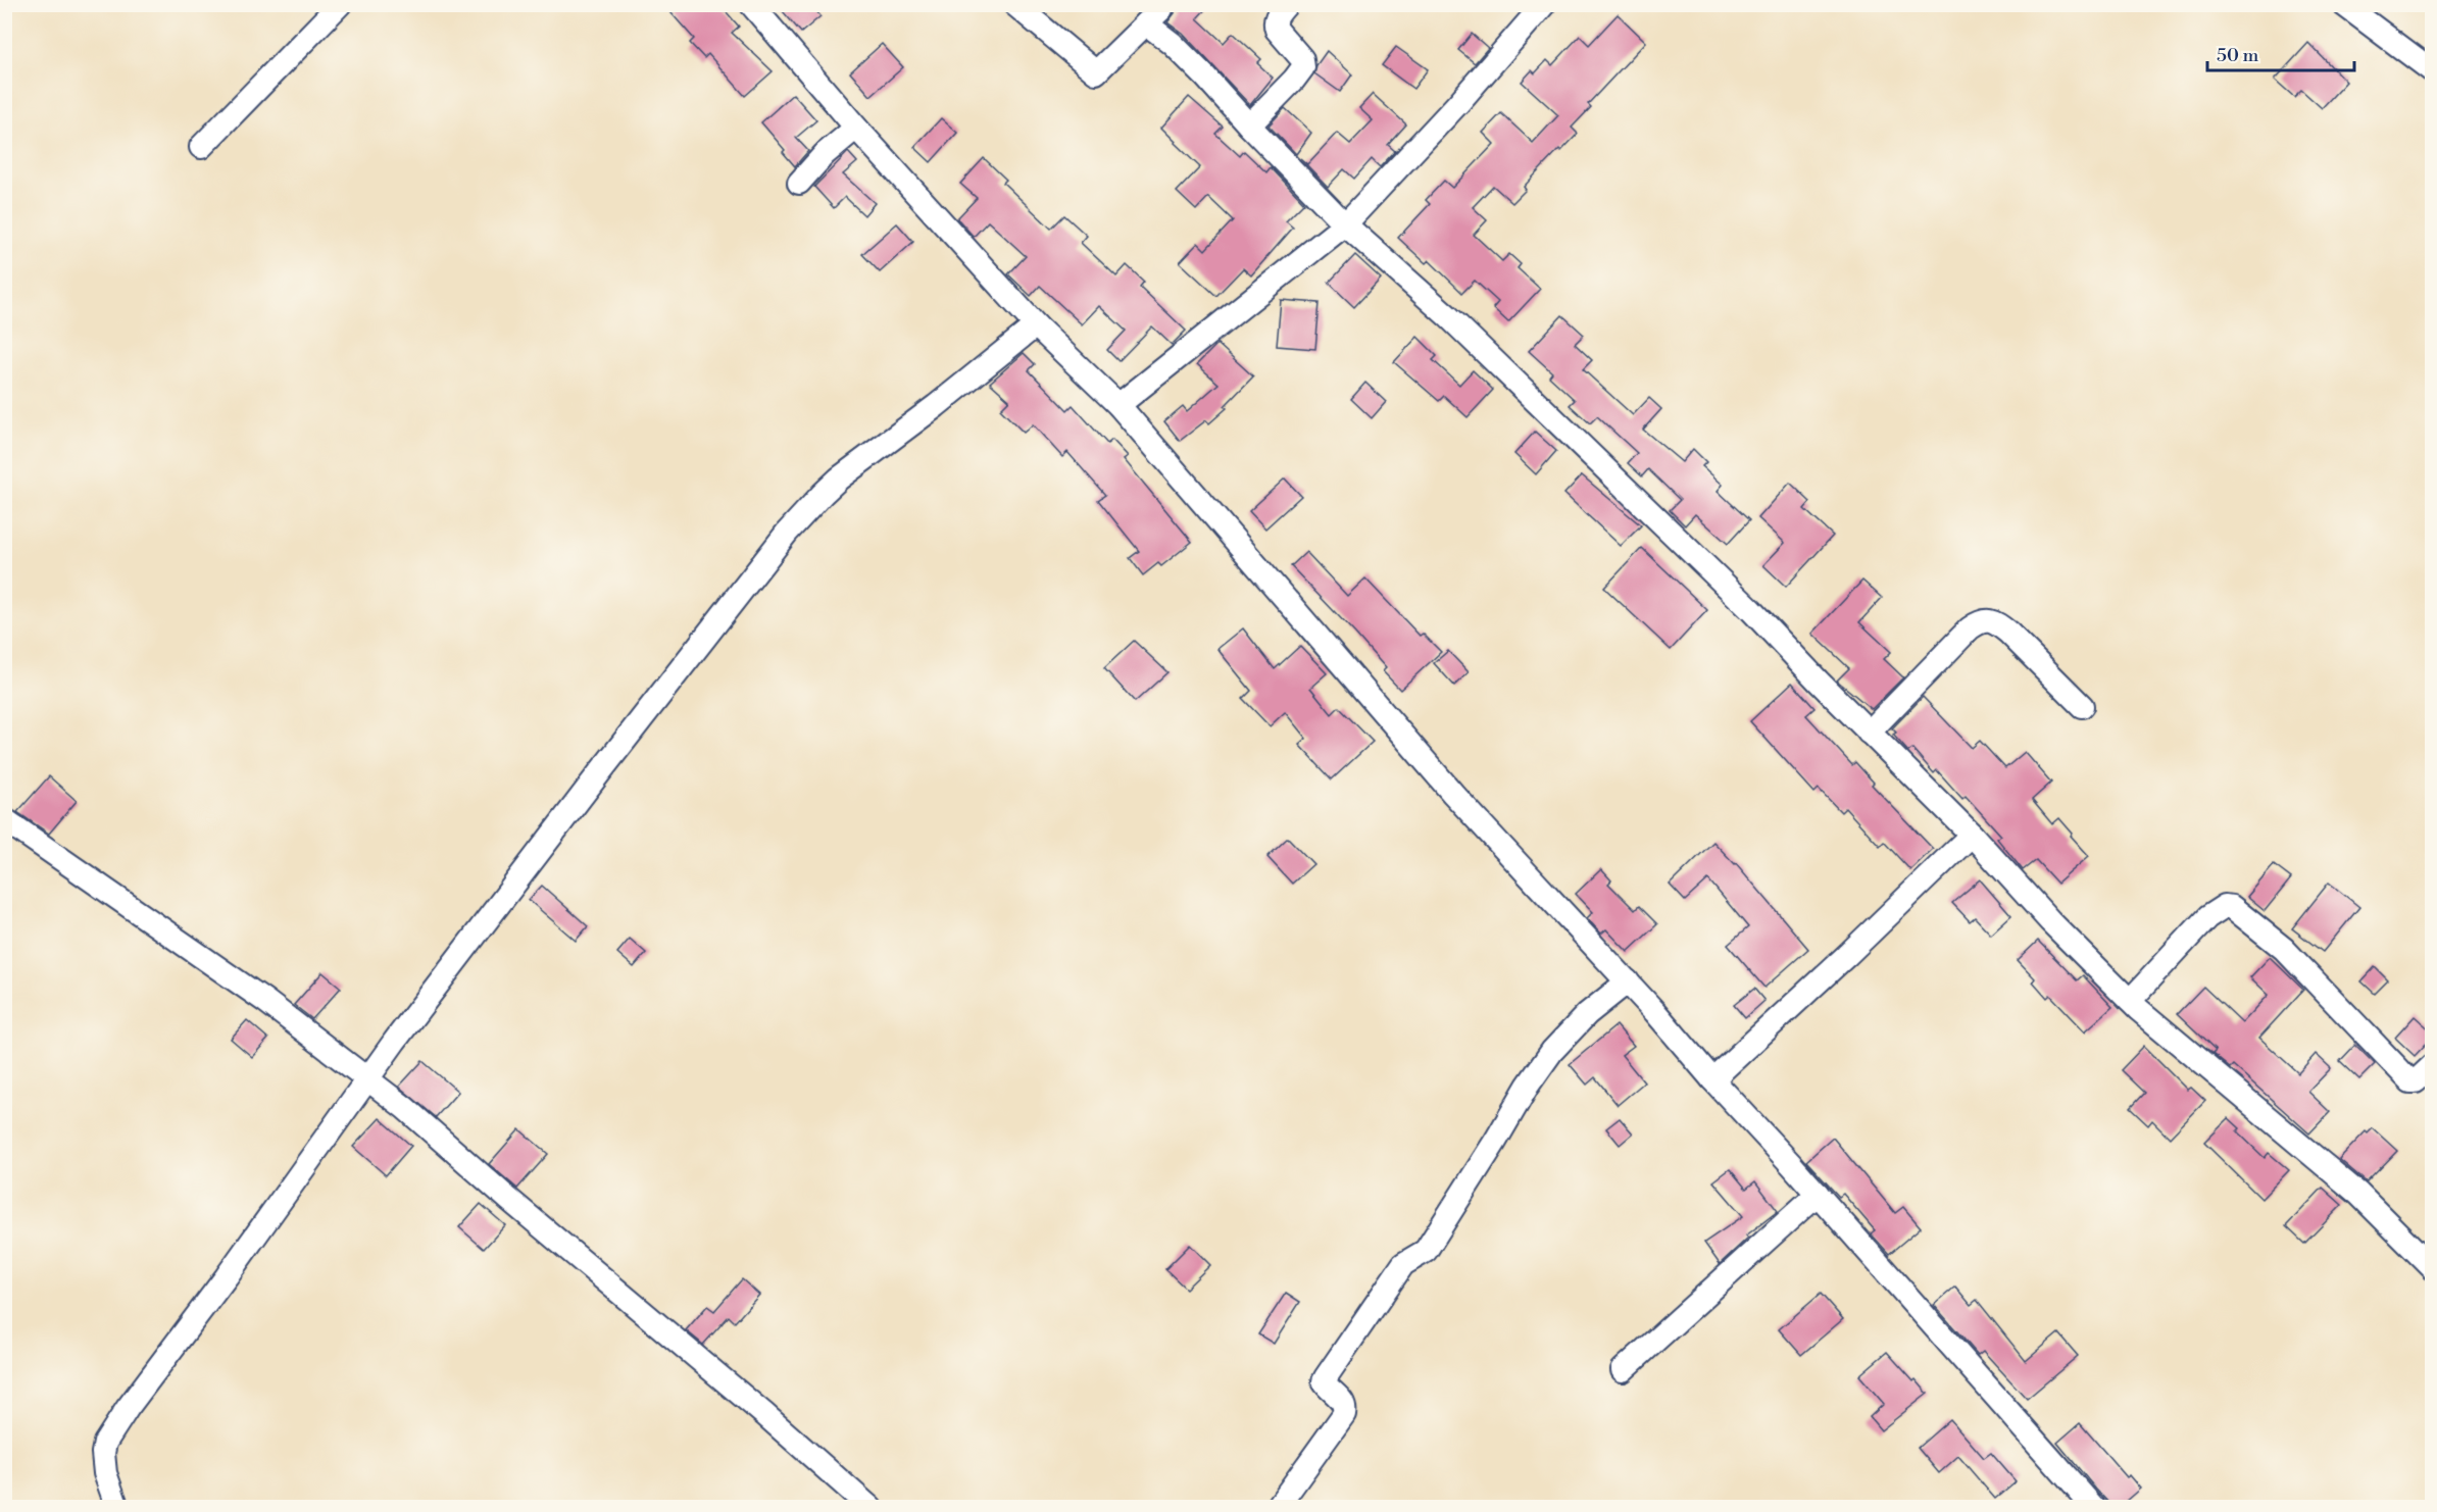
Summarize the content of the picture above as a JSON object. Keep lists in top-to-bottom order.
{
  "scale_bar": "50 m"
}
